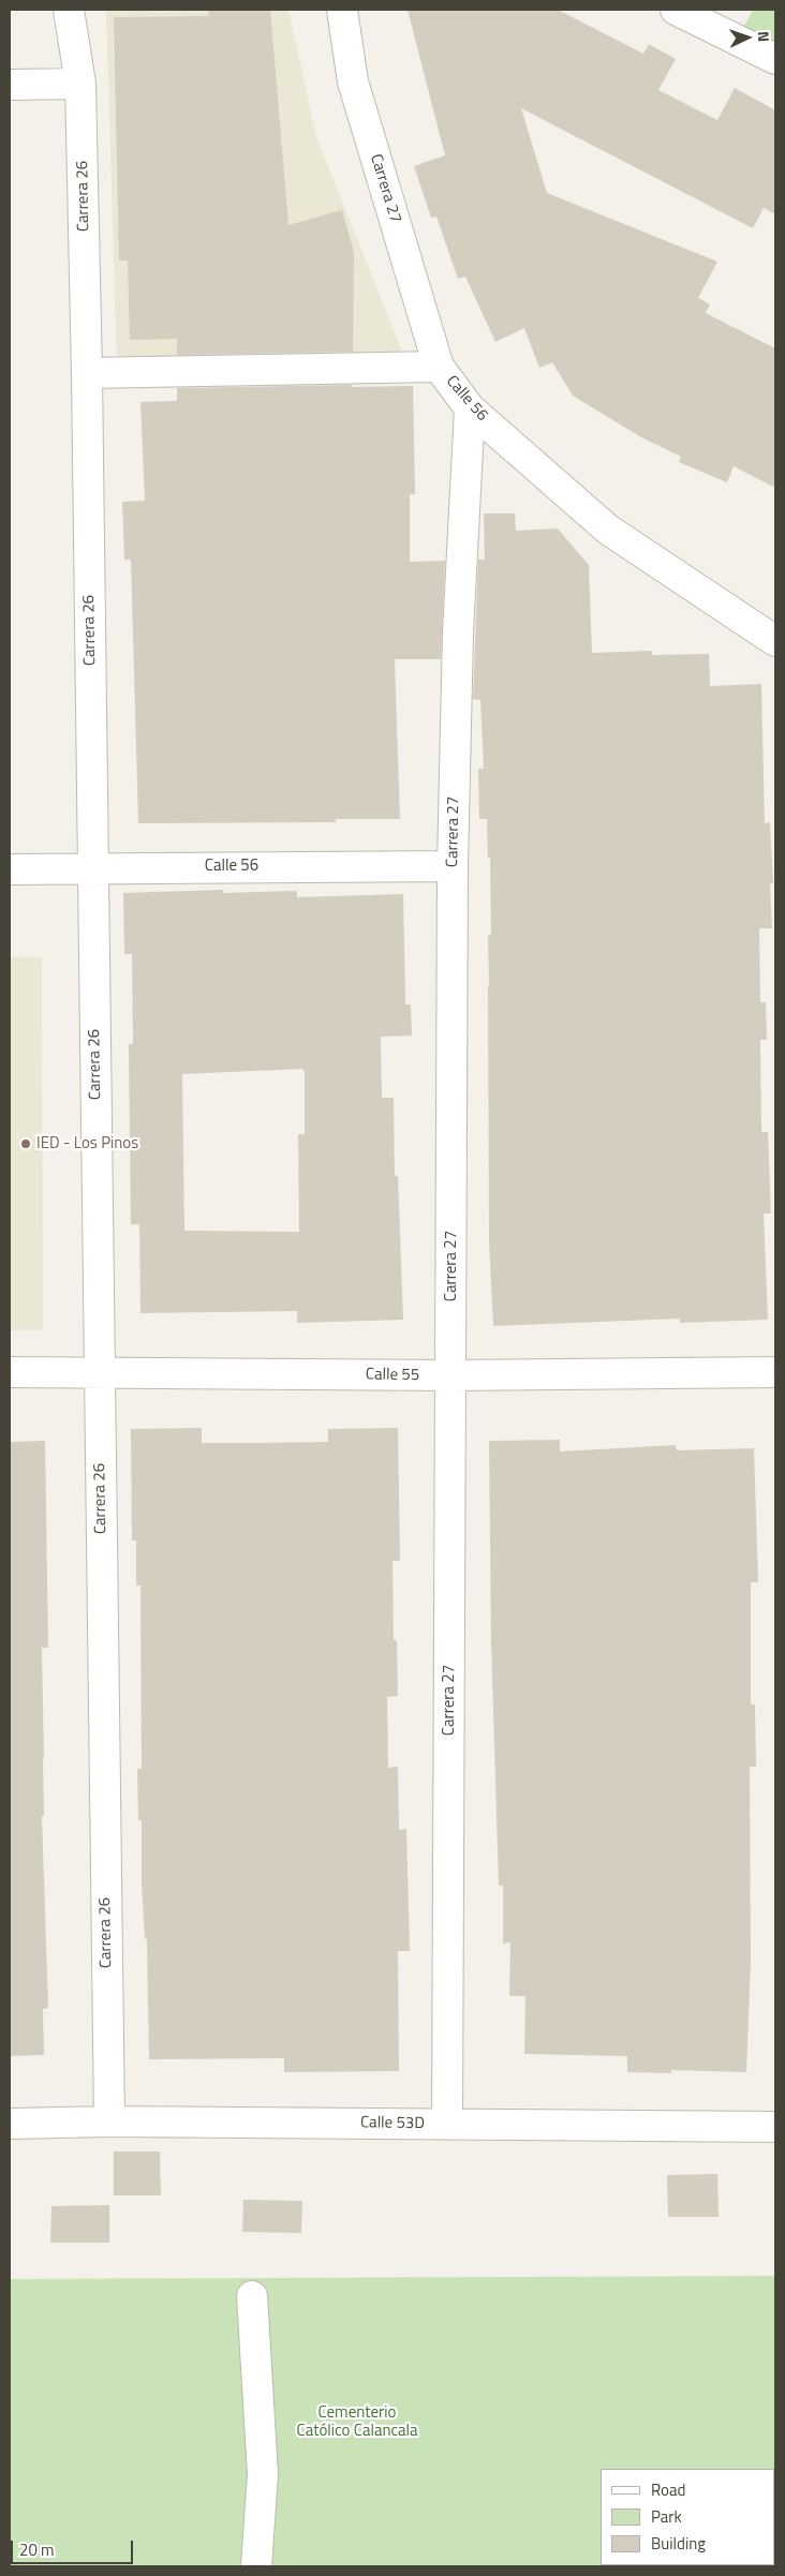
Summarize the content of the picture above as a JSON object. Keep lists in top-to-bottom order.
{
  "streets": {
    "street": [
      "Carrera 27",
      "Carrera 26",
      "Calle 56",
      "Calle 55",
      "Calle 53D"
    ]
  },
  "crossings": [
    ["Carrera 27", "Calle 56"],
    ["Carrera 27", "Calle 55"],
    ["Carrera 27", "Calle 53D"],
    ["Carrera 26", "Calle 56"],
    ["Carrera 26", "Calle 55"],
    ["Carrera 26", "Calle 53D"]
  ],
  "parks": ["Cementerio Católico Calancala"],
  "places": ["IED - Los Pinos"],
  "legend": ["Road", "Park", "Building"],
  "scale_bar": "20 m",
  "north": "right"
}
